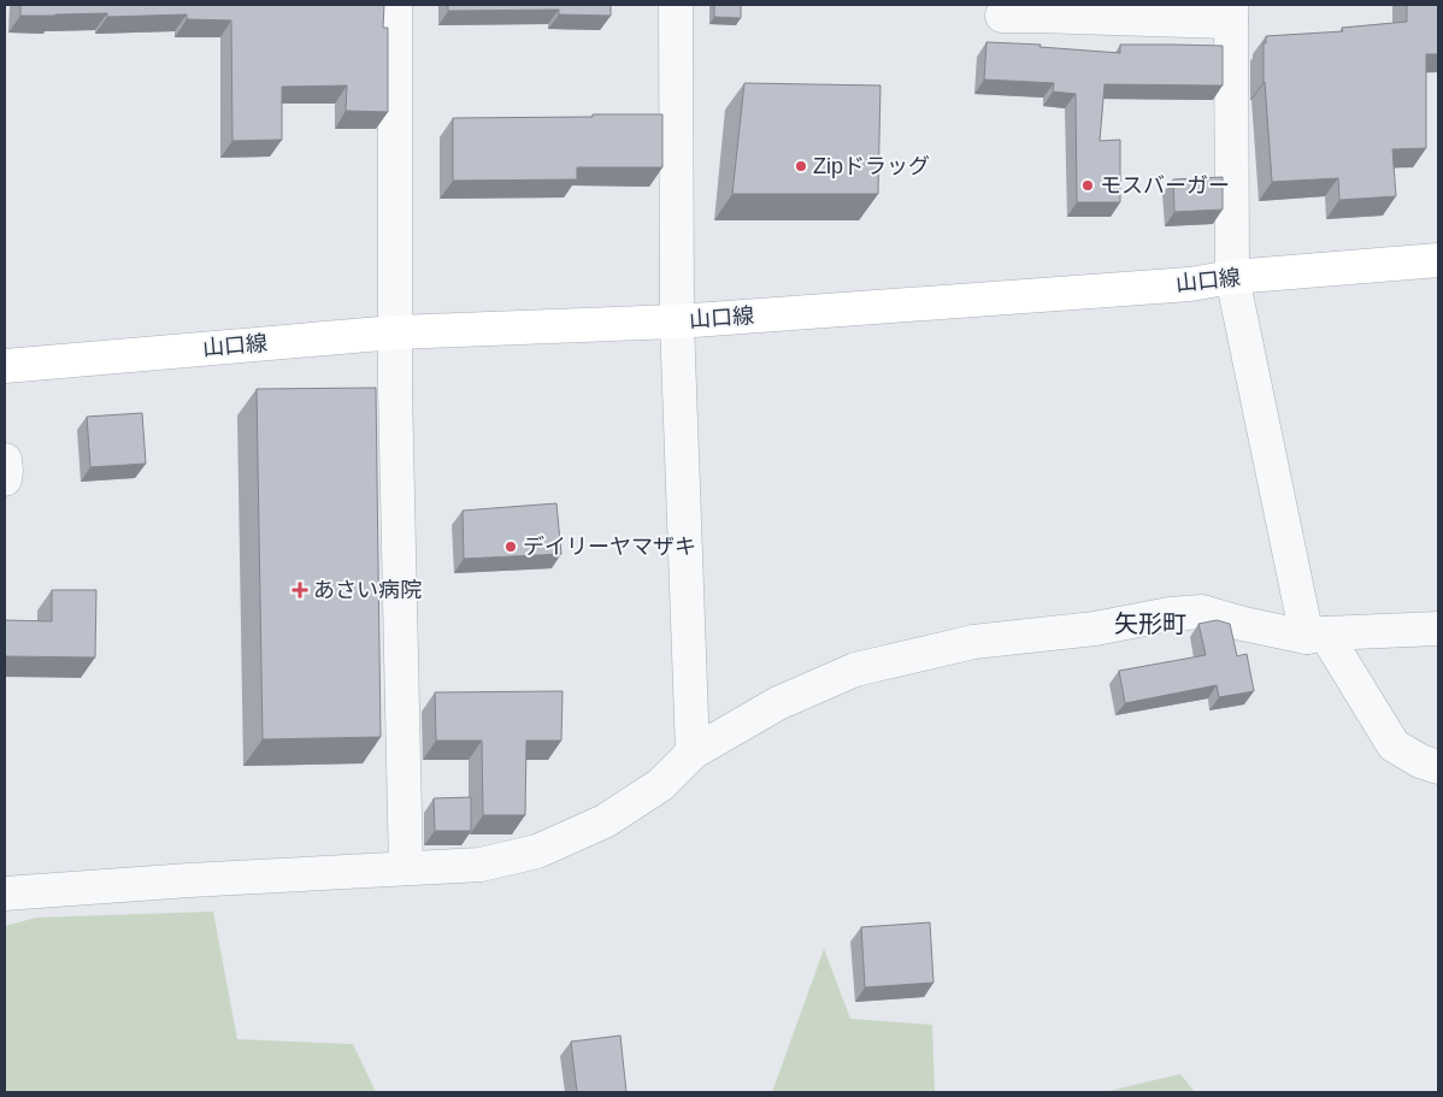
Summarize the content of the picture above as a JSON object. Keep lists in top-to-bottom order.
{
  "streets": {
    "street": ["山口線"]
  },
  "districts": ["矢形町"],
  "places": {
    "other": ["Zipドラッグ", "モスバーガー", "デイリーヤマザキ"],
    "health": ["あさい病院"]
  }
}
